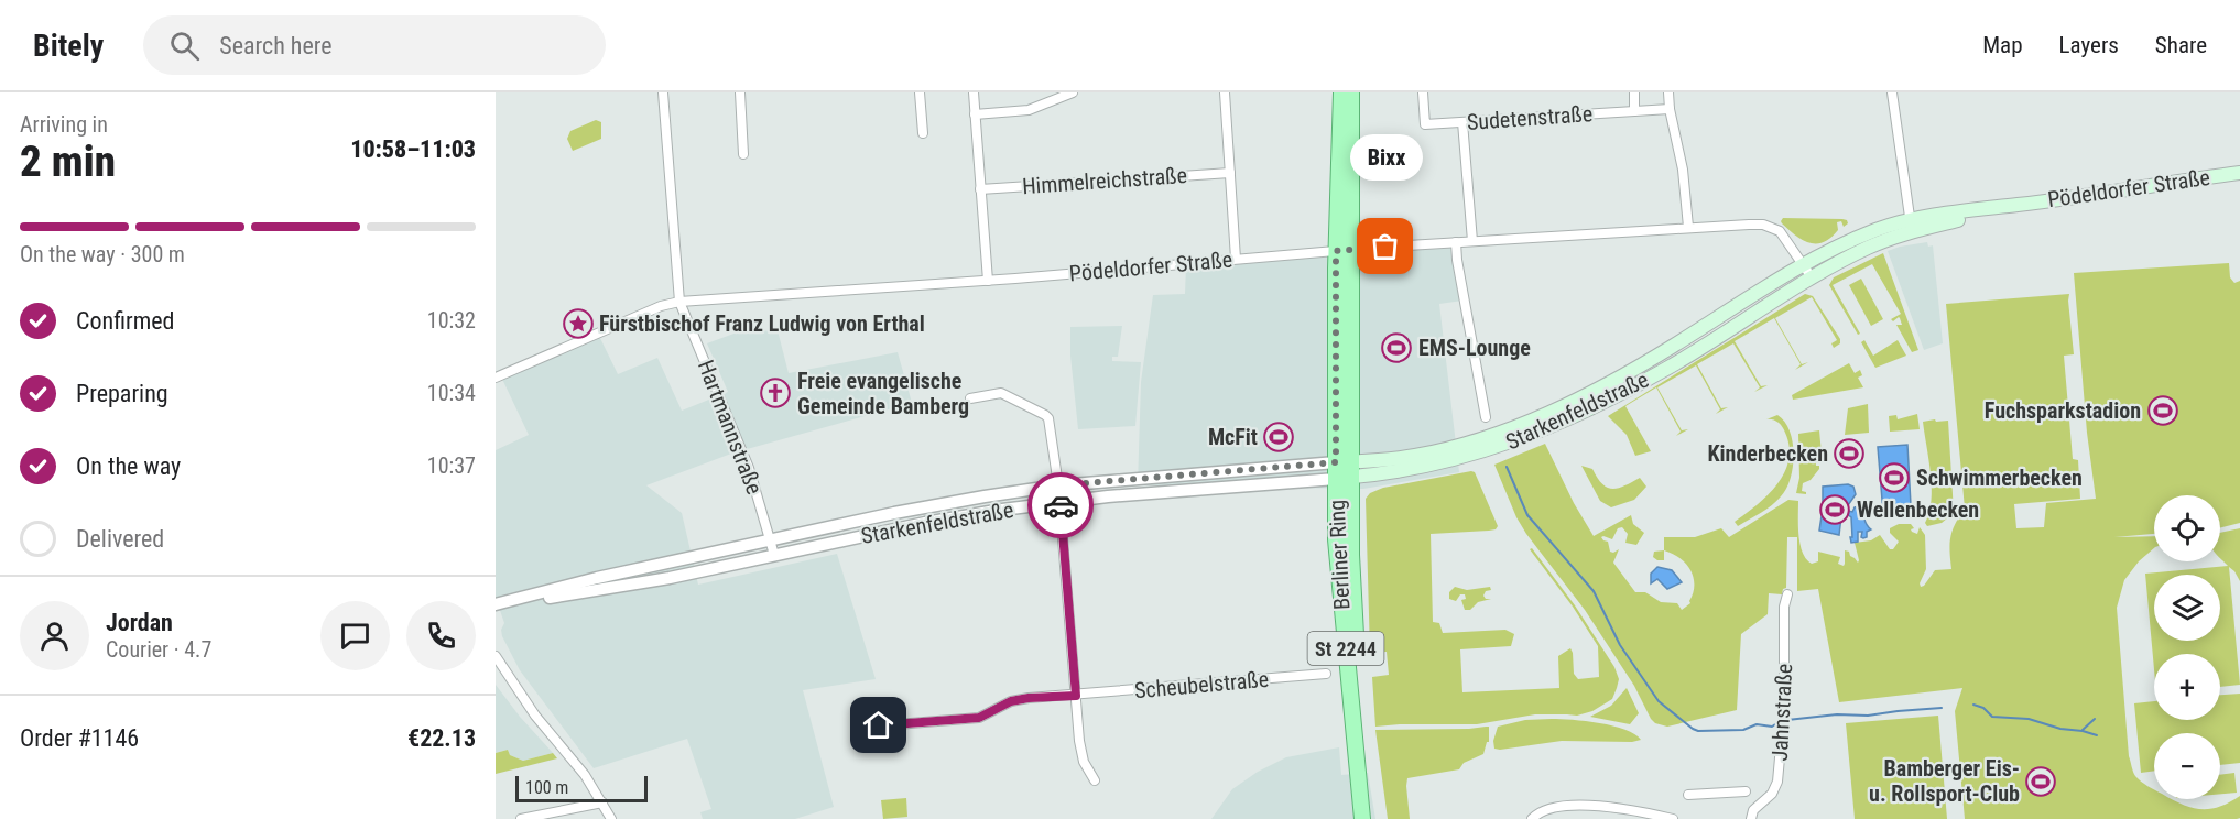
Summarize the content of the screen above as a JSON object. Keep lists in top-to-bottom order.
{
  "streets": {
    "main road": [
      "Pödeldorfer Straße",
      "Starkenfeldstraße",
      "Berliner Ring",
      "St 2244"
    ],
    "street": [
      "Sudetenstraße",
      "Himmelreichstraße",
      "Hartmannstraße",
      "Scheubelstraße",
      "Jahnstraße"
    ]
  },
  "crossings": [
    ["Pödeldorfer Straße", "Starkenfeldstraße"],
    ["Pödeldorfer Straße", "Hartmannstraße"],
    ["Pödeldorfer Straße", "Berliner Ring"],
    ["Starkenfeldstraße", "Hartmannstraße"],
    ["Starkenfeldstraße", "Berliner Ring"]
  ],
  "places": {
    "other": ["Bixx"],
    "place": ["Fürstbischof Franz Ludwig von Erthal"],
    "sports": [
      "EMS-Lounge",
      "Fuchsparkstadion",
      "McFit",
      "Kinderbecken",
      "Schwimmerbecken",
      "Wellenbecken",
      "Bamberger Eis- u. Rollsport-Club"
    ],
    "church": ["Freie evangelische Gemeinde Bamberg"]
  },
  "scale_bar": "100 m",
  "page": {
    "header": "Bitely",
    "search": "Search here",
    "nav": ["Map", "Layers", "Share"],
    "heading": ["2 min", "Arriving in", "10:58–11:03"],
    "panel": [
      "Jordan",
      "Courier · 4.7",
      "Order #1146",
      "€22.13"
    ],
    "bubble": "Bixx",
    "bar": "On the way · 300 m",
    "list": [
      ["Confirmed", "10:32"],
      ["Preparing", "10:34"],
      ["On the way", "10:37"],
      "Delivered"
    ],
    "map_buttons": ["+", "−"],
    "scale": "100 m"
  }
}
